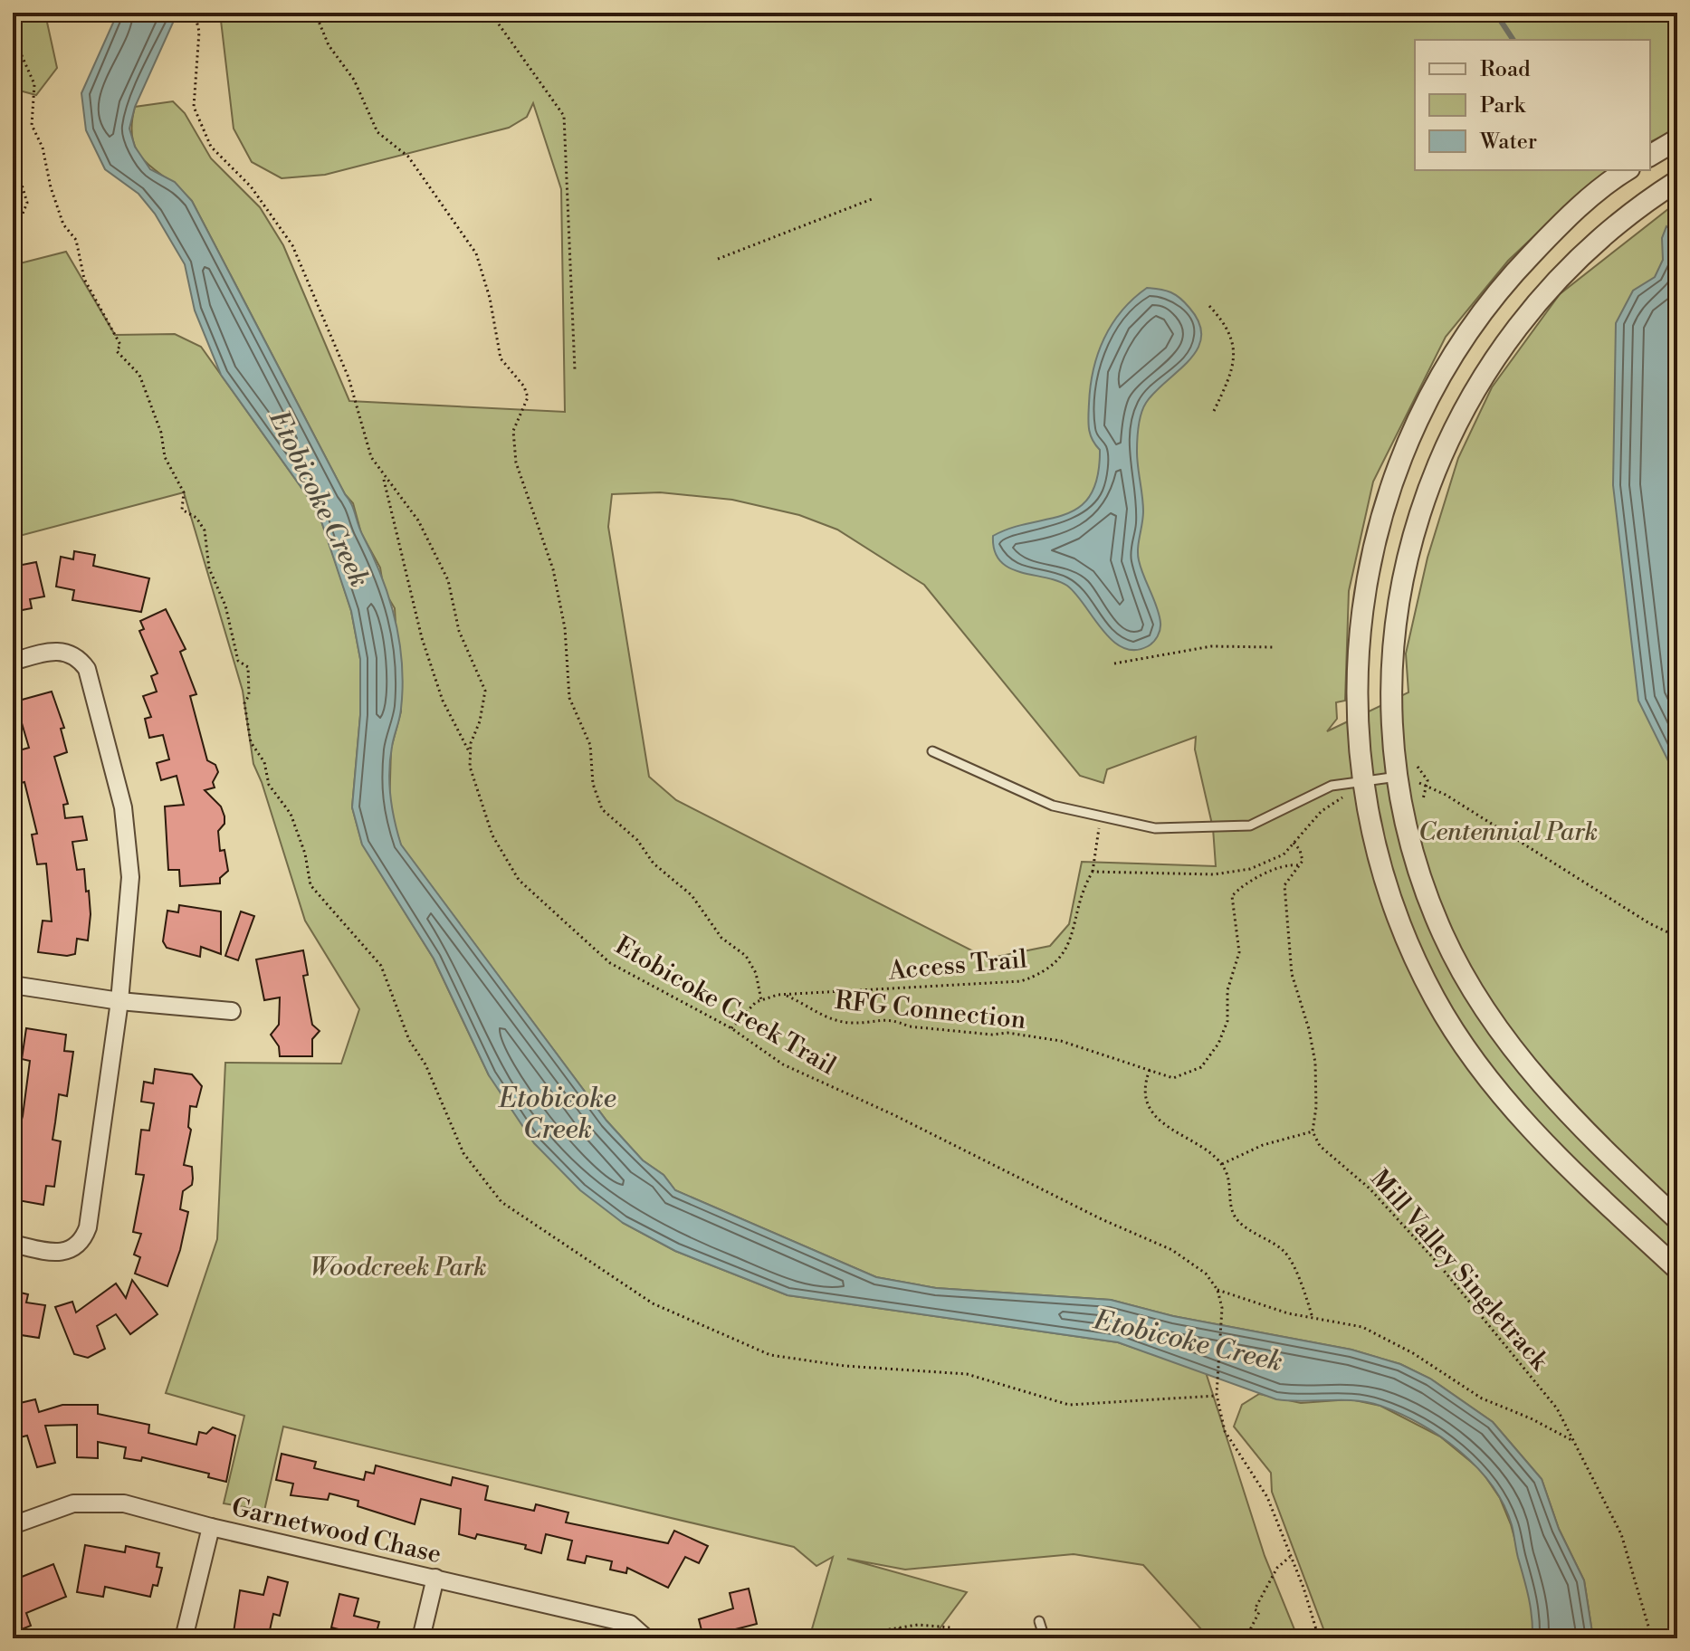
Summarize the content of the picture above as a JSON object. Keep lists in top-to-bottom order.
{
  "streets": {
    "street": ["Garnetwood Chase"],
    "path": [
      "Access Trail",
      "Etobicoke Creek Trail",
      "RFG Connection",
      "Mill Valley Singletrack"
    ]
  },
  "crossings": [
    ["Access Trail", "Etobicoke Creek Trail"],
    ["Access Trail", "RFG Connection"]
  ],
  "water": ["Etobicoke Creek"],
  "parks": ["Centennial Park", "Woodcreek Park"],
  "legend": ["Road", "Park", "Water"]
}
